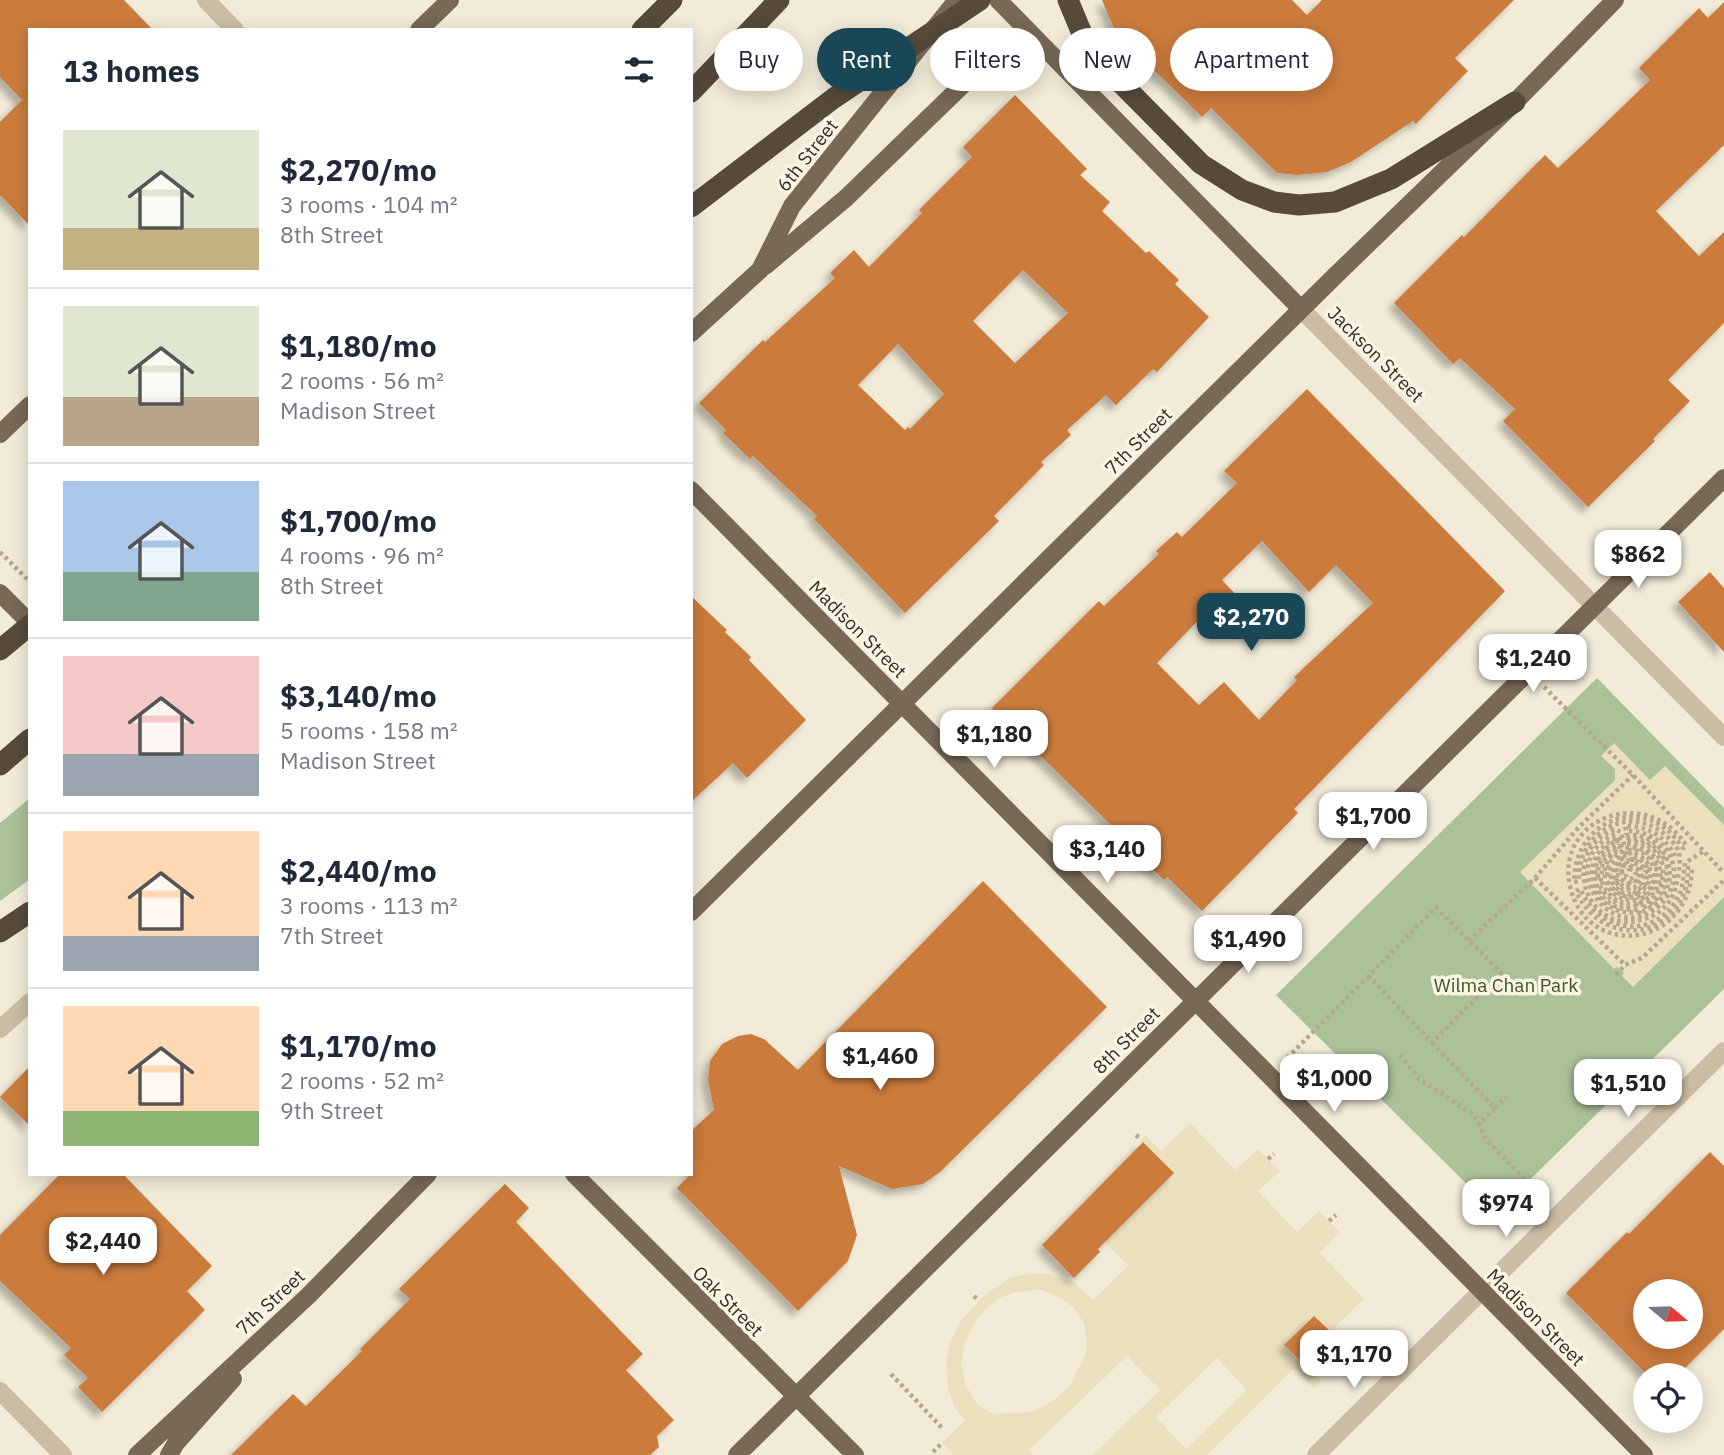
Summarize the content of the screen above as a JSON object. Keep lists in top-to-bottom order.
{
  "streets": {
    "main road": [
      "6th Street",
      "Jackson Street",
      "7th Street",
      "Madison Street",
      "8th Street",
      "Oak Street"
    ]
  },
  "crossings": [
    ["Jackson Street", "7th Street"],
    ["Jackson Street", "8th Street"],
    ["7th Street", "Madison Street"],
    ["Madison Street", "8th Street"],
    ["8th Street", "Oak Street"]
  ],
  "parks": ["Wilma Chan Park"],
  "north": "right",
  "page": {
    "chip": [
      "Buy",
      "Rent",
      "Filters",
      "New",
      "Apartment"
    ],
    "heading": "13 homes",
    "list": [
      {
        "name": "$2,270/mo",
        "note": "3 rooms · 104 m² · 8th Street"
      },
      {
        "name": "$1,180/mo",
        "note": "2 rooms · 56 m² · Madison Street"
      },
      {
        "name": "$1,700/mo",
        "note": "4 rooms · 96 m² · 8th Street"
      },
      {
        "name": "$3,140/mo",
        "note": "5 rooms · 158 m² · Madison Street"
      },
      {
        "name": "$2,440/mo",
        "note": "3 rooms · 113 m² · 7th Street"
      },
      {
        "name": "$1,170/mo",
        "note": "2 rooms · 52 m² · 9th Street"
      }
    ],
    "price": [
      "$862",
      "$2,270",
      "$1,240",
      "$1,180",
      "$1,700",
      "$3,140",
      "$1,490",
      "$1,460",
      "$1,000",
      "$1,510",
      "$974",
      "$2,440",
      "$1,170"
    ]
  }
}
